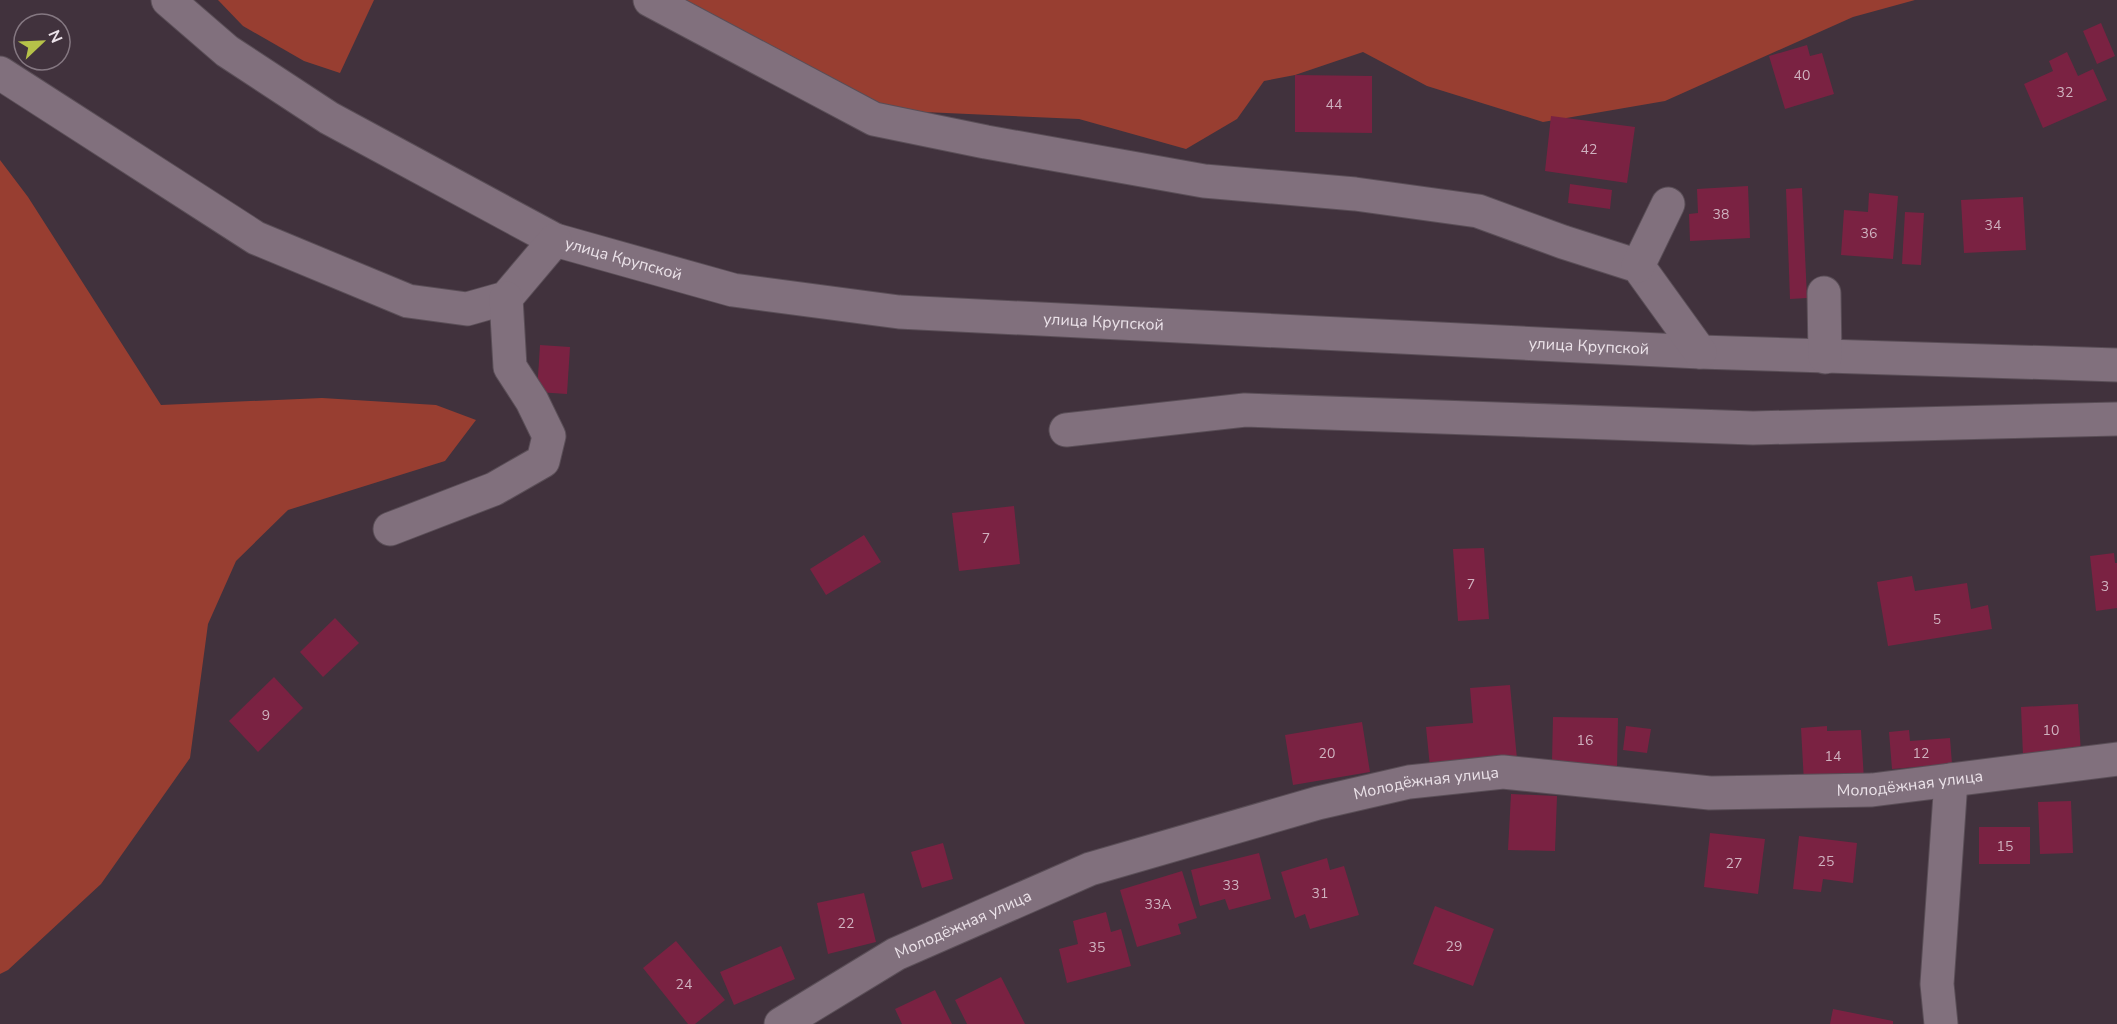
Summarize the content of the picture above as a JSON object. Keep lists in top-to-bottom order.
{
  "streets": {
    "street": ["улица Крупской", "Молодёжная улица"]
  },
  "house_numbers": [
    "40",
    "32",
    "44",
    "42",
    "38",
    "34",
    "36",
    "7",
    "7",
    "3",
    "5",
    "9",
    "10",
    "16",
    "20",
    "12",
    "14",
    "15",
    "25",
    "27",
    "33",
    "31",
    "33А",
    "22",
    "29",
    "35",
    "24"
  ],
  "north": "top right"
}
